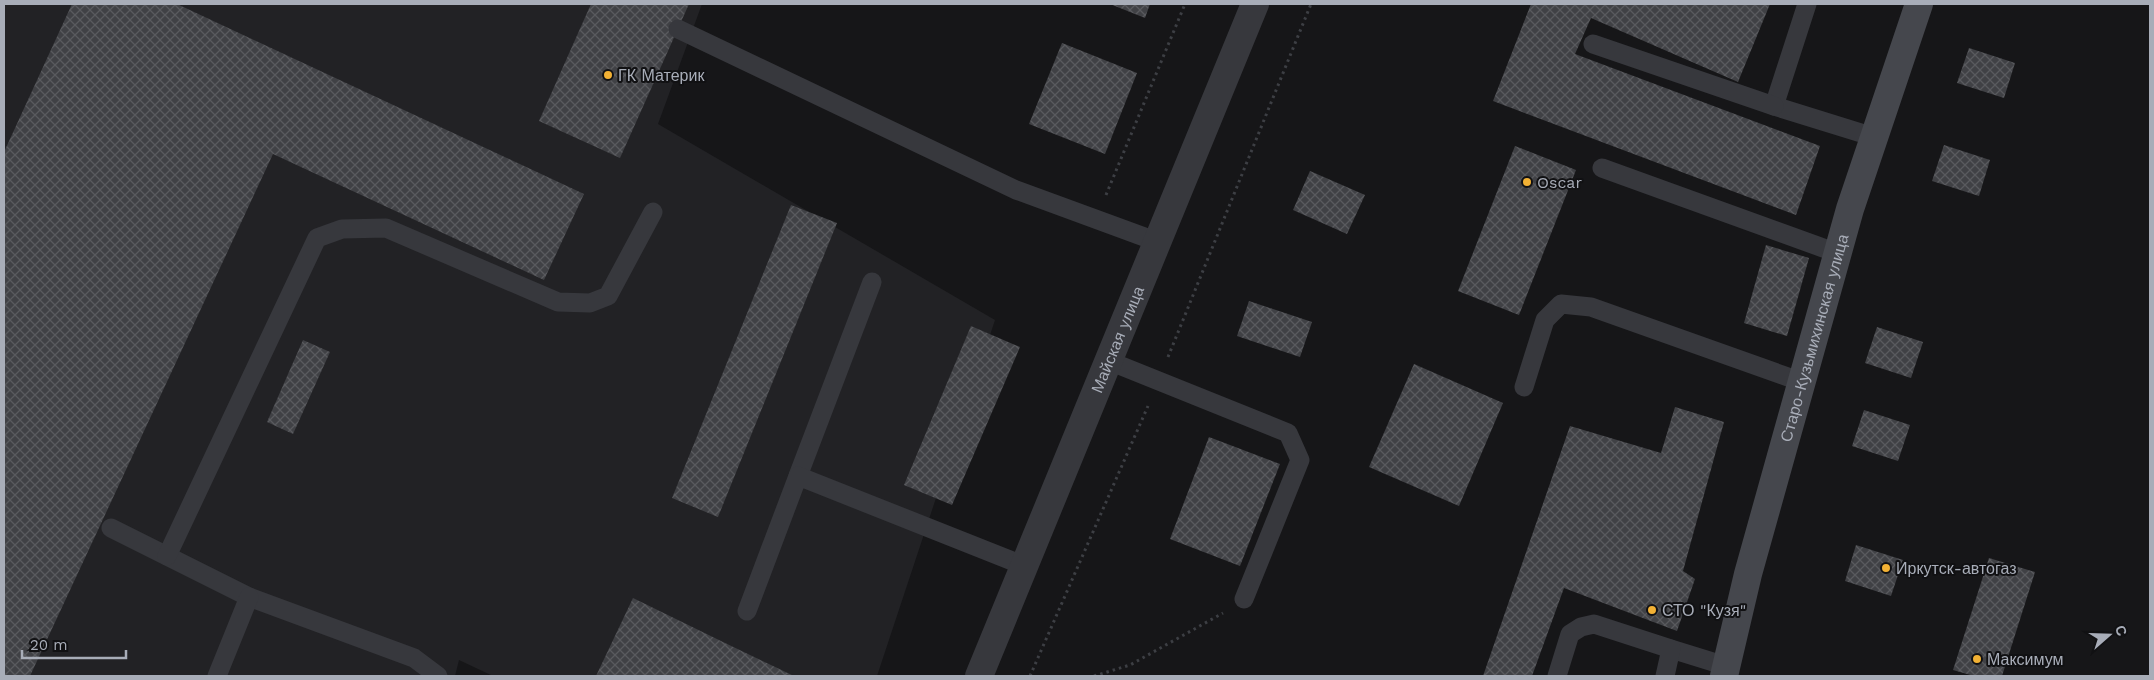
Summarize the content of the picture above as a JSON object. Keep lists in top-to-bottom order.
{
  "streets": {
    "main road": ["Старо-Кузьмихинская улица"],
    "street": ["Майская улица"]
  },
  "places": [
    "ГК Материк",
    "Oscar",
    "Иркутск-автогаз",
    "СТО \"Кузя\"",
    "Максимум"
  ],
  "scale_bar": "20 m",
  "north": "right"
}
